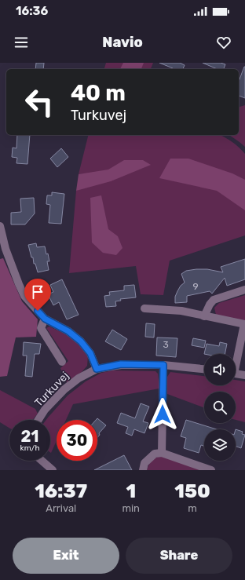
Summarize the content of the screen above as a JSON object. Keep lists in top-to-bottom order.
{
  "streets": {
    "street": ["Turkuvej"]
  },
  "house_numbers": ["9", "3"],
  "page": {
    "status": "16:36",
    "header": "Navio",
    "turn": ["40 m", "Turkuvej"],
    "speed": "21 km/h",
    "limit": "30",
    "eta": [
      "16:37",
      "Arrival",
      "1",
      "min",
      "150",
      "m"
    ],
    "buttons": ["Exit", "Share"]
  }
}
